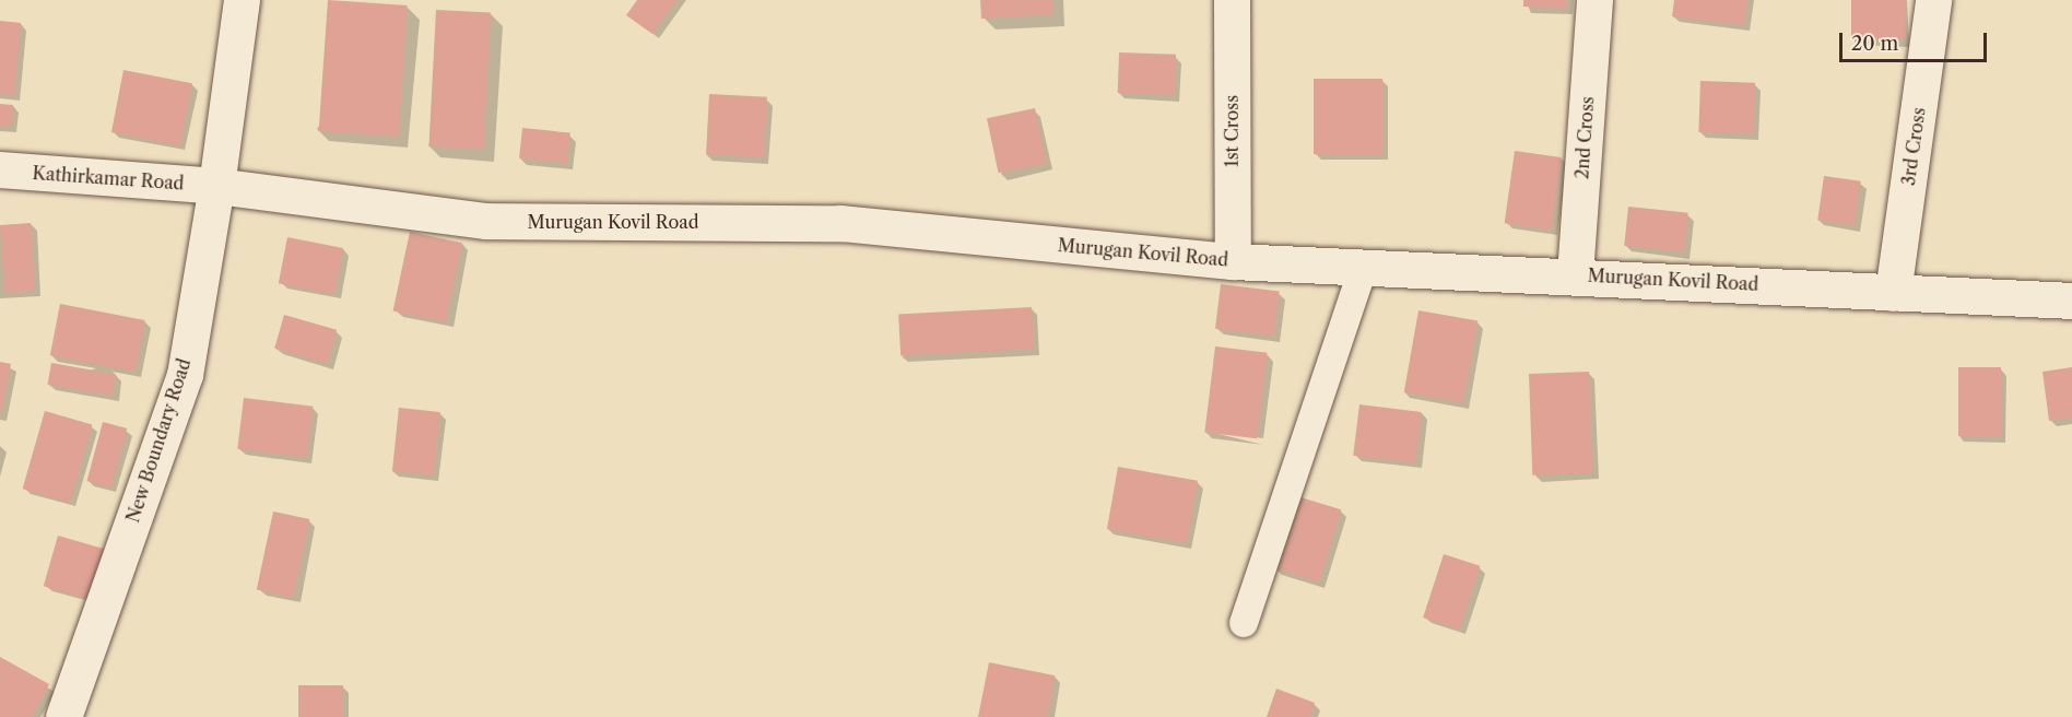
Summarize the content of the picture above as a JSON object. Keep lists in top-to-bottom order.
{
  "streets": {
    "street": [
      "1st Cross",
      "2nd Cross",
      "3rd Cross",
      "Kathirkamar Road",
      "Murugan Kovil Road",
      "New Boundary Road"
    ]
  },
  "crossings": [
    ["1st Cross", "Murugan Kovil Road"],
    ["2nd Cross", "Murugan Kovil Road"],
    ["3rd Cross", "Murugan Kovil Road"],
    ["Kathirkamar Road", "Murugan Kovil Road"],
    ["Kathirkamar Road", "New Boundary Road"],
    ["Murugan Kovil Road", "New Boundary Road"]
  ],
  "scale_bar": "20 m"
}
